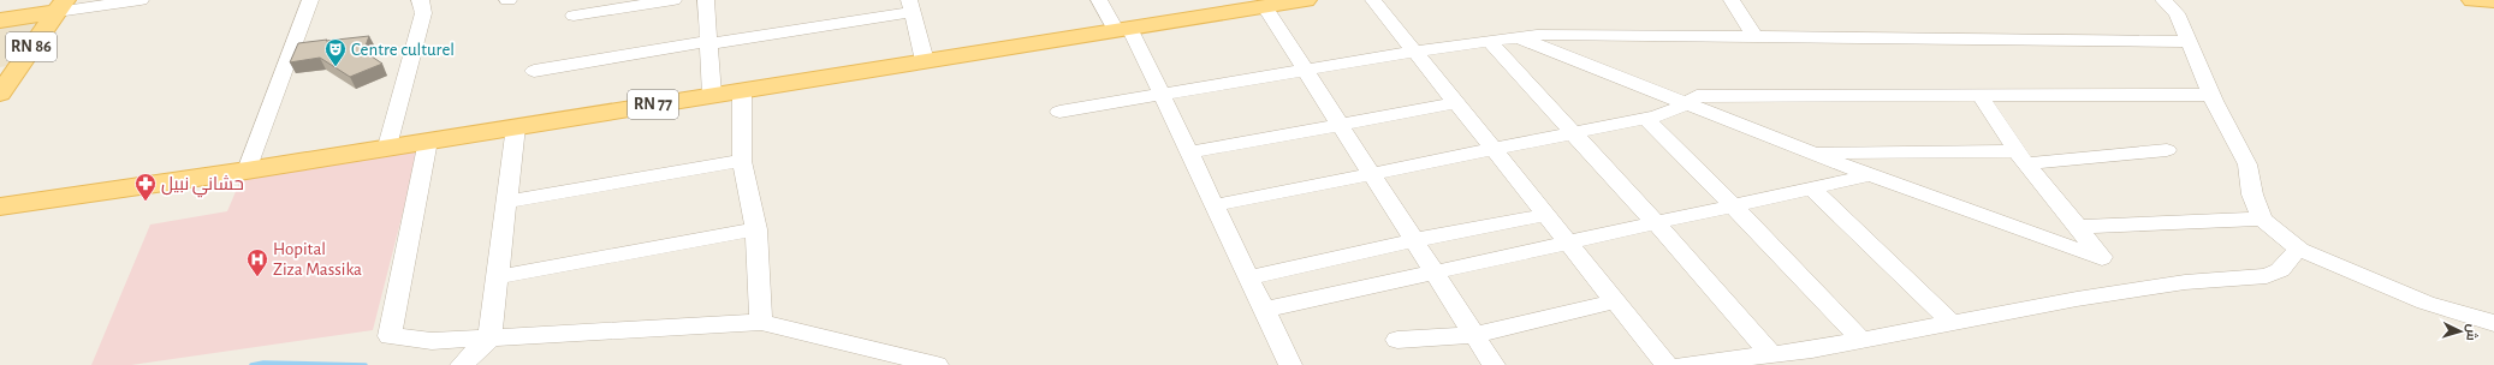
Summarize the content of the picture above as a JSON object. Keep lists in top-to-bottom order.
{
  "streets": {
    "main road": ["RN 86", "RN 77"]
  },
  "places": {
    "theatre": ["Centre culturel"],
    "pharmacy": ["حشاني نبيل"],
    "hospital": ["Hopital Ziza Massika"]
  },
  "north": "right"
}
